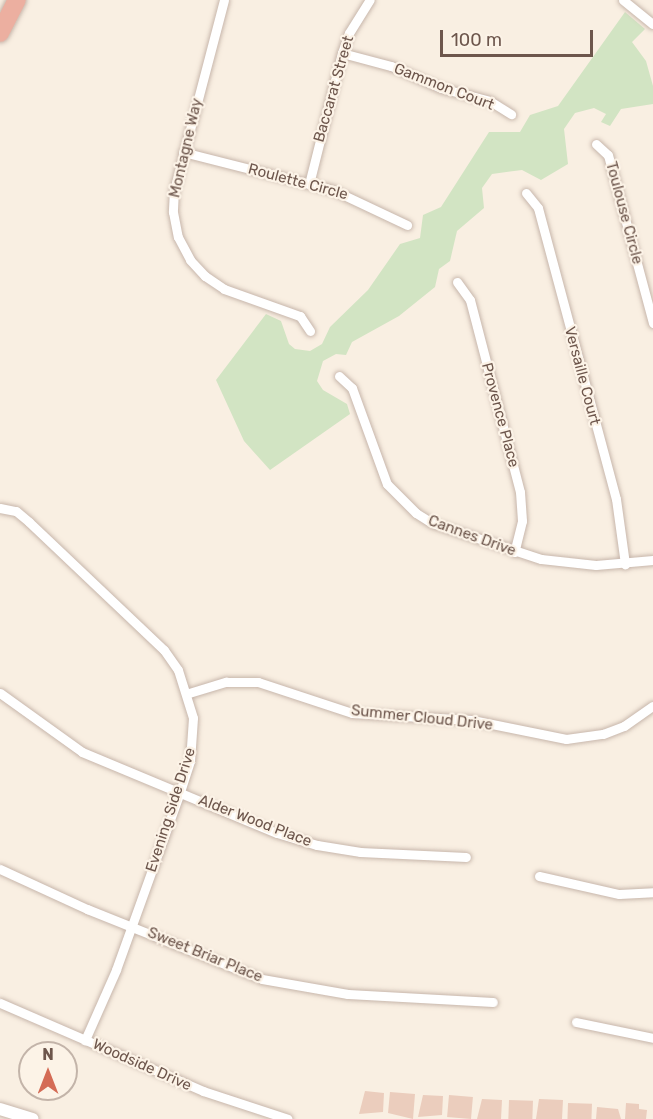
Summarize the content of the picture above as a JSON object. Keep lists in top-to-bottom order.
{
  "streets": {
    "street": [
      "Gammon Court",
      "Baccarat Street",
      "Montagne Way",
      "Roulette Circle",
      "Toulouse Circle",
      "Versaille Court",
      "Provence Place",
      "Cannes Drive",
      "Summer Cloud Drive",
      "Evening Side Drive",
      "Alder Wood Place",
      "Sweet Briar Place",
      "Woodside Drive"
    ]
  },
  "crossings": [
    ["Gammon Court", "Baccarat Street"],
    ["Baccarat Street", "Roulette Circle"],
    ["Montagne Way", "Roulette Circle"],
    ["Versaille Court", "Cannes Drive"],
    ["Provence Place", "Cannes Drive"],
    ["Summer Cloud Drive", "Evening Side Drive"],
    ["Evening Side Drive", "Alder Wood Place"],
    ["Evening Side Drive", "Sweet Briar Place"],
    ["Evening Side Drive", "Woodside Drive"]
  ],
  "scale_bar": "100 m",
  "north": "top"
}
